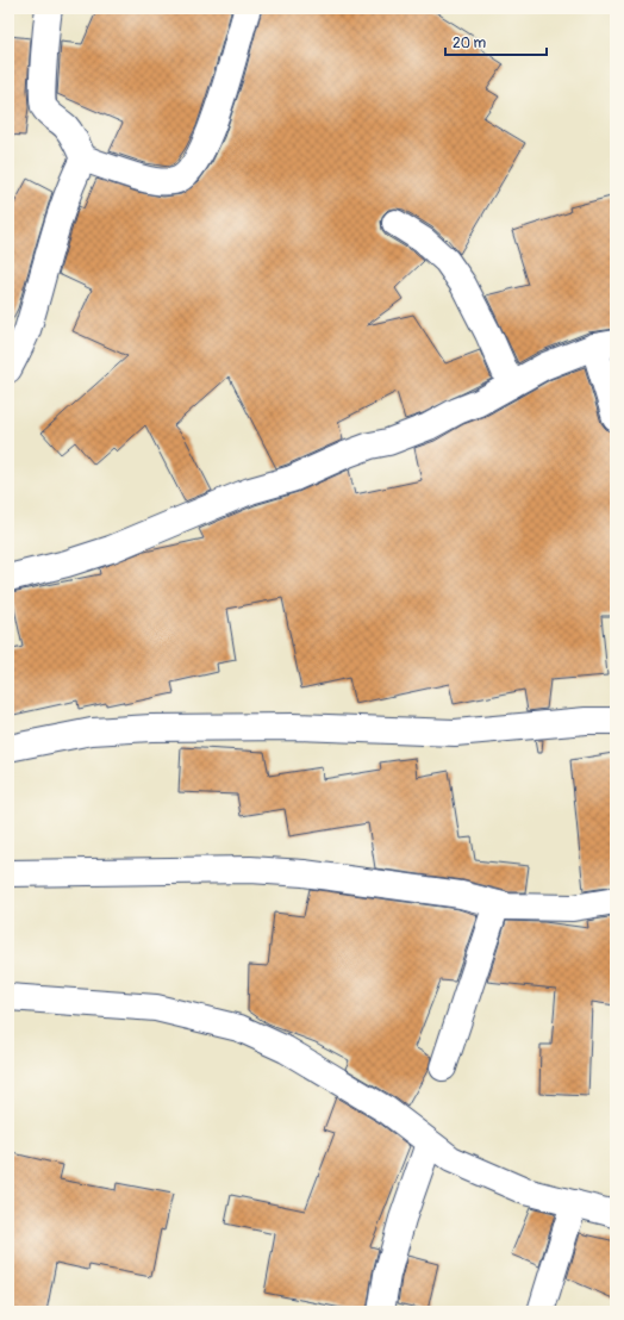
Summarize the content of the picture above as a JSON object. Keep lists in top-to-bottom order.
{
  "scale_bar": "20 m"
}
